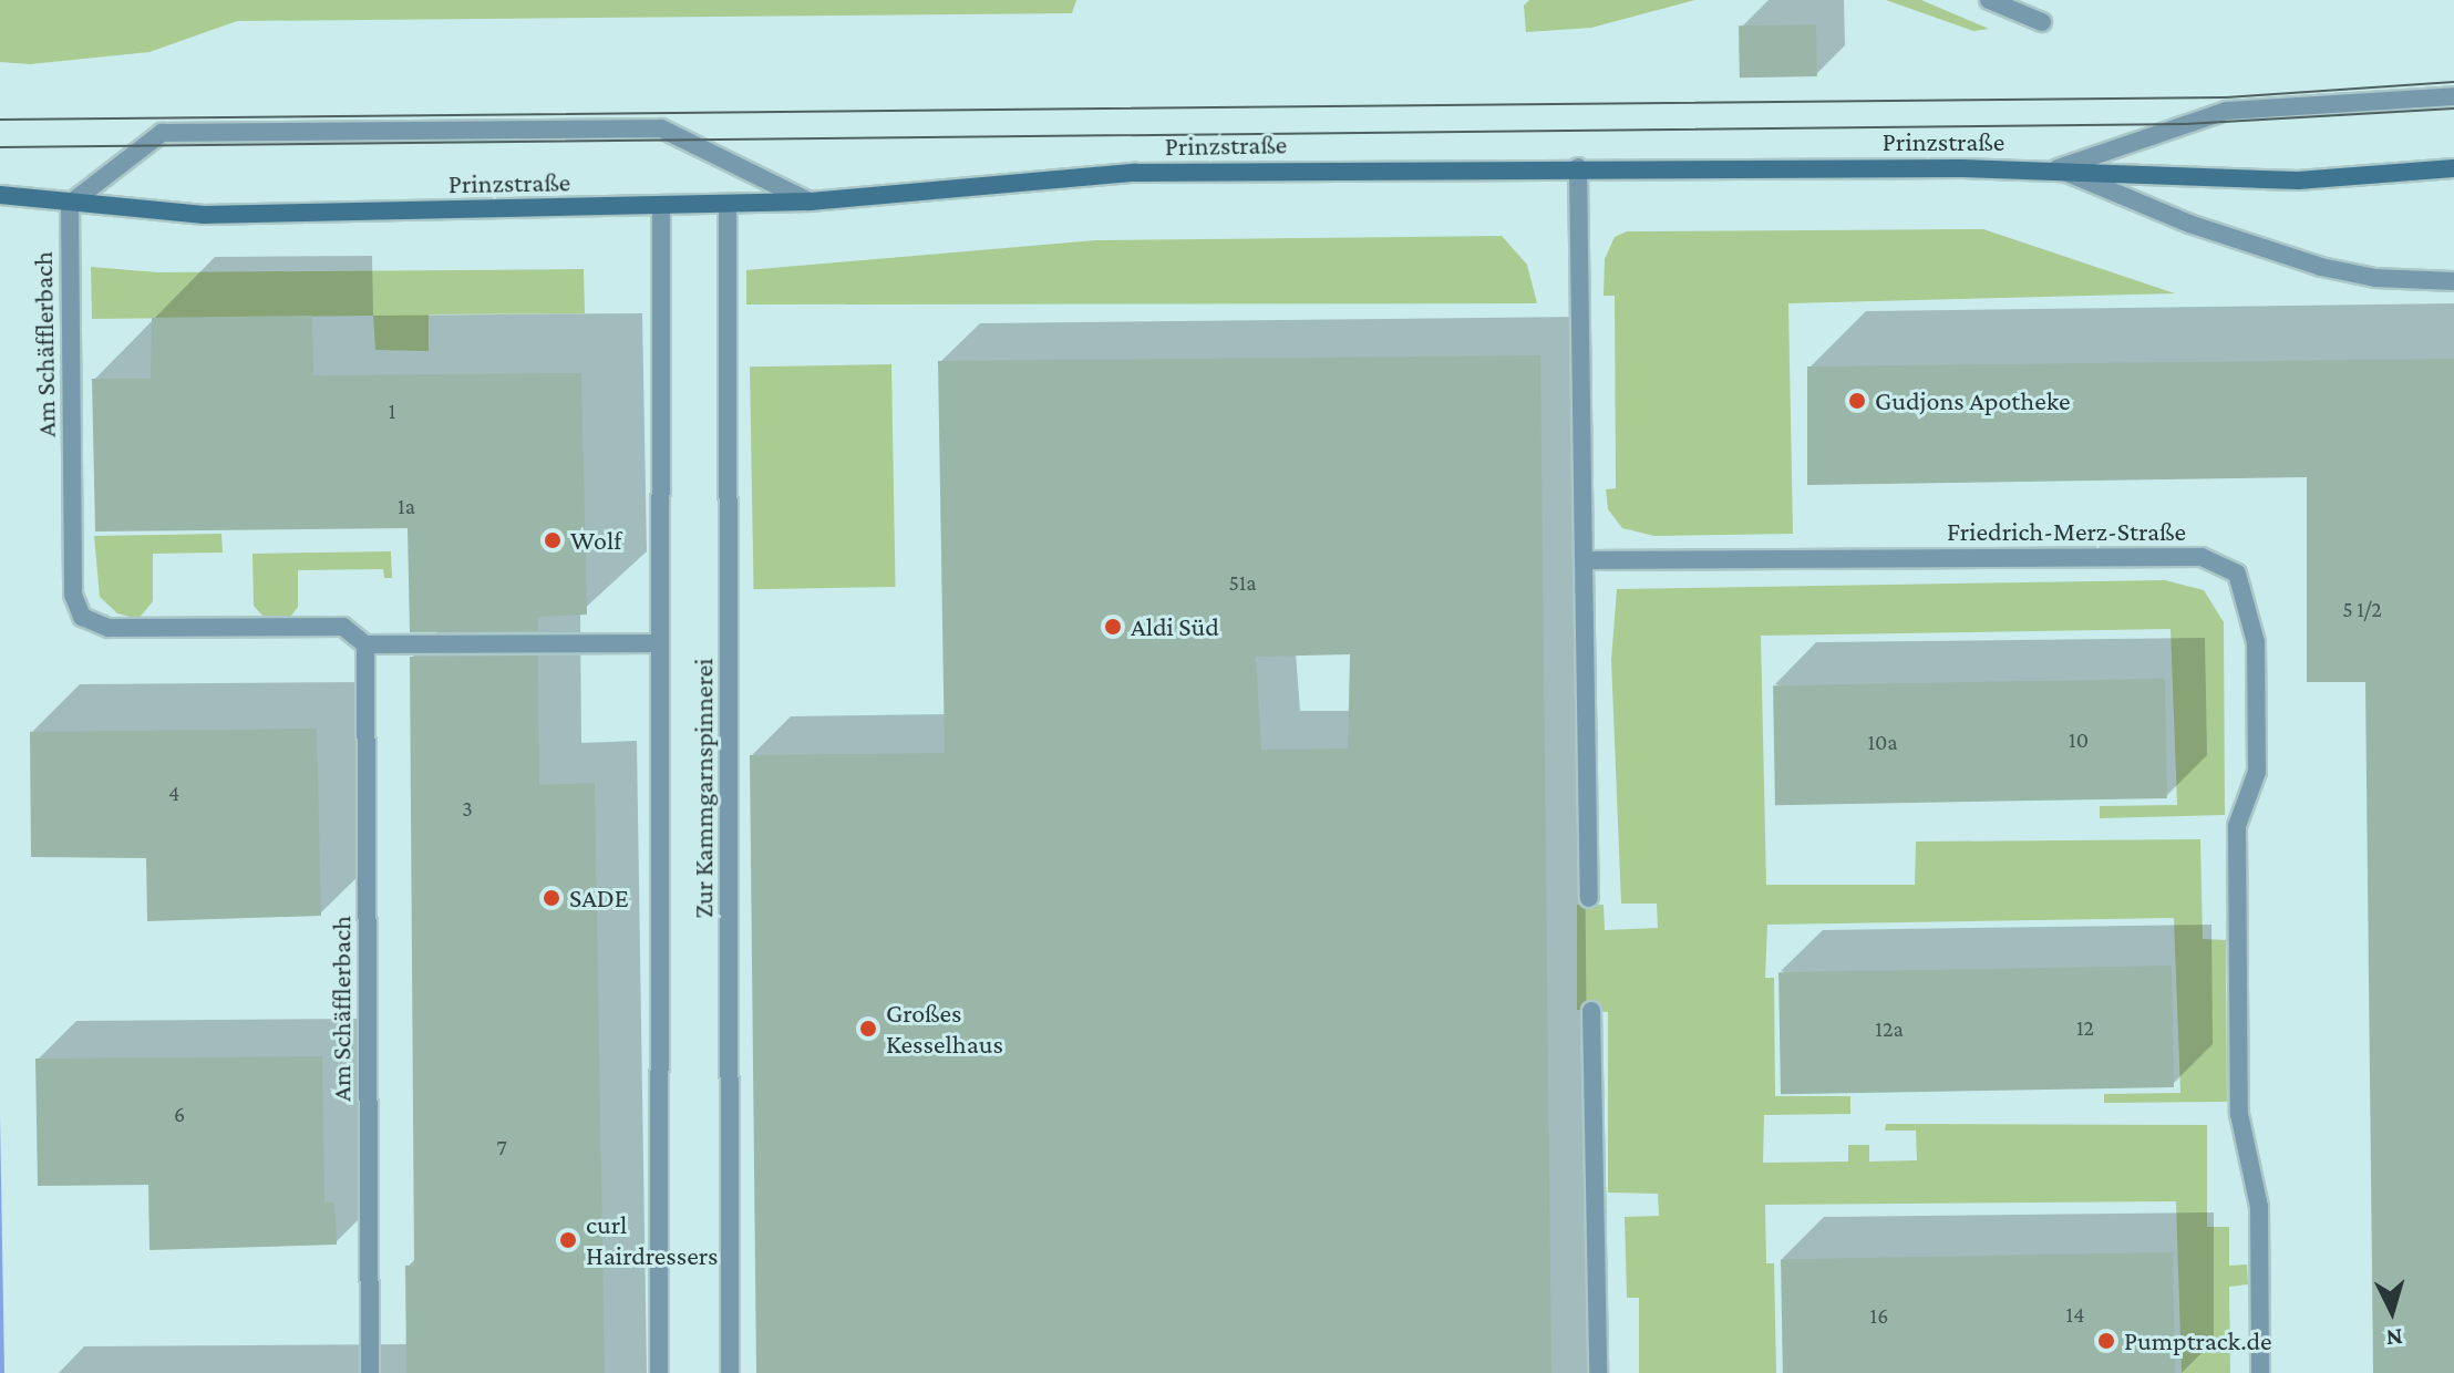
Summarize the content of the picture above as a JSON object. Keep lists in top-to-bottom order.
{
  "streets": {
    "street": [
      "Prinzstraße",
      "Am Schäfflerbach",
      "Friedrich-Merz-Straße",
      "Zur Kammgarnspinnerei"
    ]
  },
  "crossings": [
    ["Prinzstraße", "Am Schäfflerbach"],
    ["Prinzstraße", "Zur Kammgarnspinnerei"],
    ["Am Schäfflerbach", "Zur Kammgarnspinnerei"]
  ],
  "places": [
    "Gudjons Apotheke",
    "Wolf",
    "Aldi Süd",
    "SADE",
    "Großes Kesselhaus",
    "curl Hairdressers",
    "Pumptrack.de"
  ],
  "house_numbers": [
    "1",
    "1a",
    "51a",
    "5 1/2",
    "10",
    "10a",
    "4",
    "3",
    "12",
    "12a",
    "6",
    "7",
    "14",
    "16"
  ],
  "north": "bottom"
}
